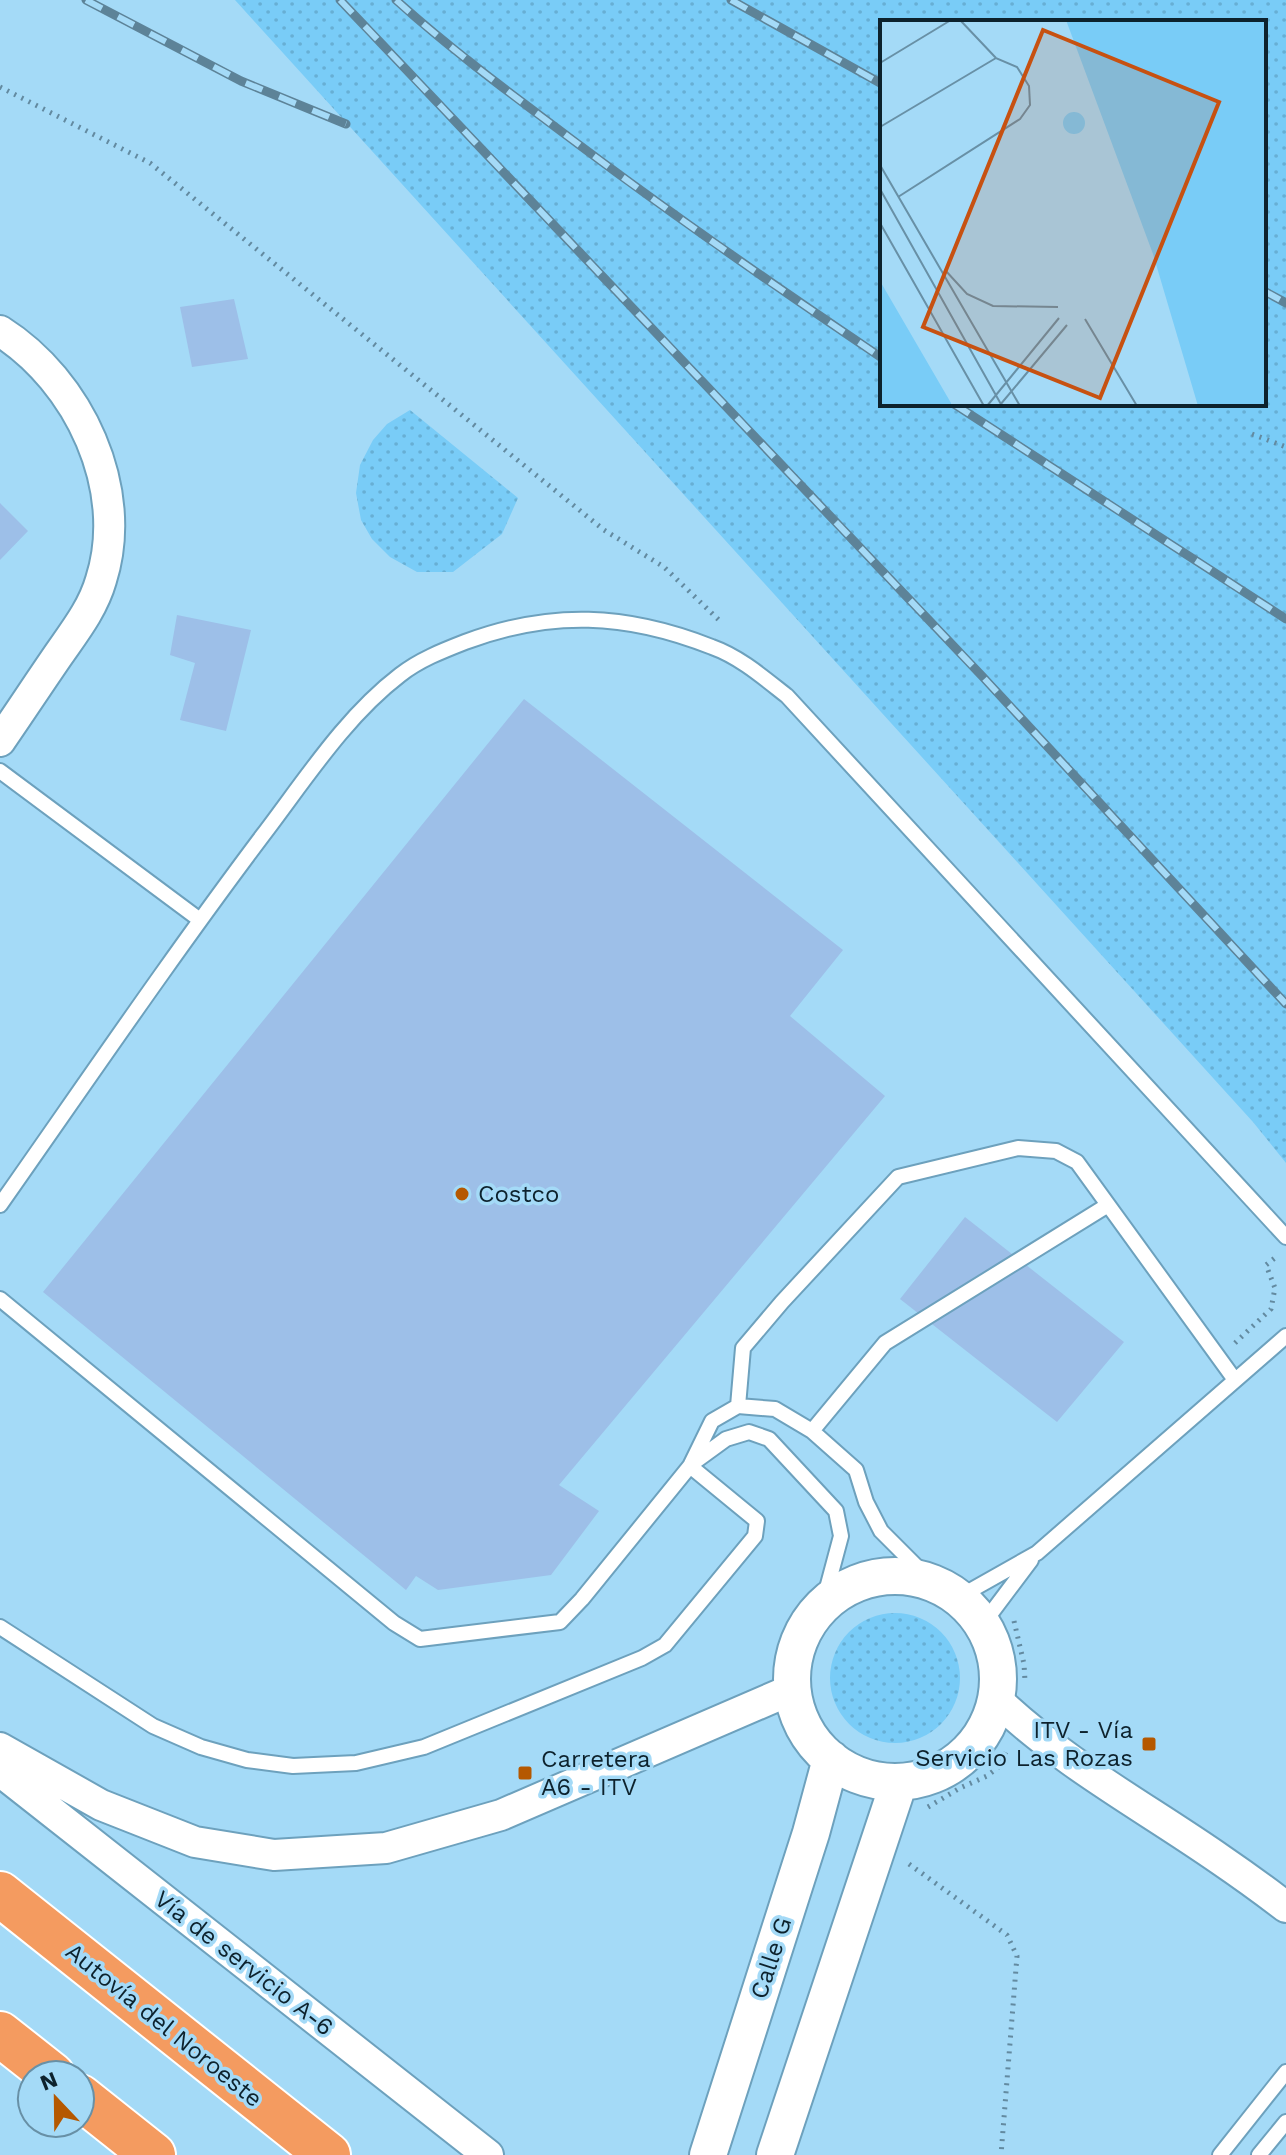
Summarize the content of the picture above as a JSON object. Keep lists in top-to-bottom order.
{
  "streets": {
    "highway": ["Autovía del Noroeste"],
    "street": ["Calle G", "Vía de servicio A-6"]
  },
  "places": {
    "other": ["Costco"],
    "transit": ["ITV - Vía Servicio Las Rozas", "Carretera A6 - ITV"]
  },
  "north": "top"
}
